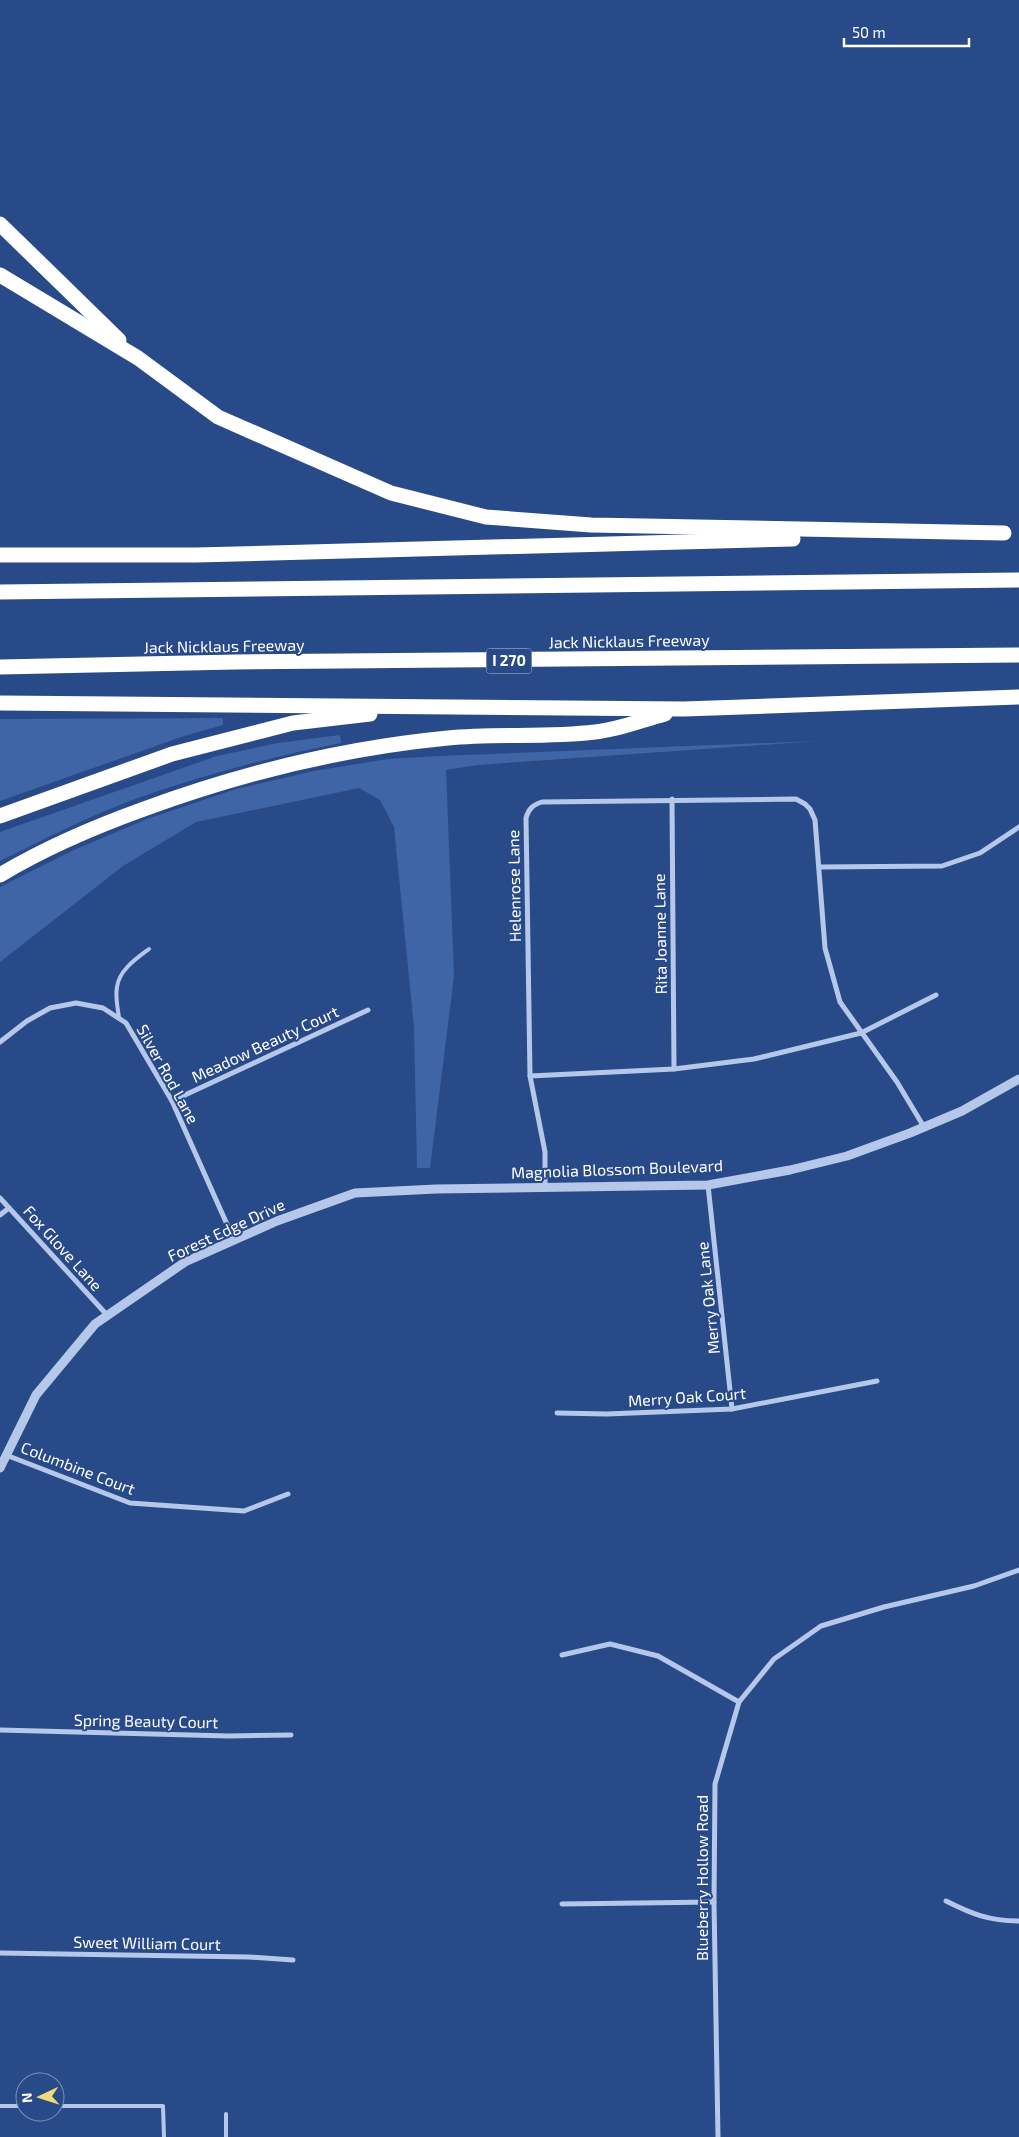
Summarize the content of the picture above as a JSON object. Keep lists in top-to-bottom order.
{
  "streets": {
    "highway": ["Jack Nicklaus Freeway", "I 270"],
    "street": [
      "Helenrose Lane",
      "Rita Joanne Lane",
      "Meadow Beauty Court",
      "Silver Rod Lane",
      "Magnolia Blossom Boulevard",
      "Forest Edge Drive",
      "Fox Glove Lane",
      "Merry Oak Lane",
      "Merry Oak Court",
      "Columbine Court",
      "Spring Beauty Court",
      "Blueberry Hollow Road",
      "Sweet William Court"
    ]
  },
  "crossings": [
    ["Helenrose Lane", "Rita Joanne Lane"],
    ["Helenrose Lane", "Magnolia Blossom Boulevard"],
    ["Meadow Beauty Court", "Silver Rod Lane"],
    ["Silver Rod Lane", "Forest Edge Drive"],
    ["Magnolia Blossom Boulevard", "Forest Edge Drive"],
    ["Magnolia Blossom Boulevard", "Merry Oak Lane"],
    ["Forest Edge Drive", "Fox Glove Lane"],
    ["Forest Edge Drive", "Columbine Court"],
    ["Merry Oak Lane", "Merry Oak Court"]
  ],
  "scale_bar": "50 m",
  "north": "left"
}
